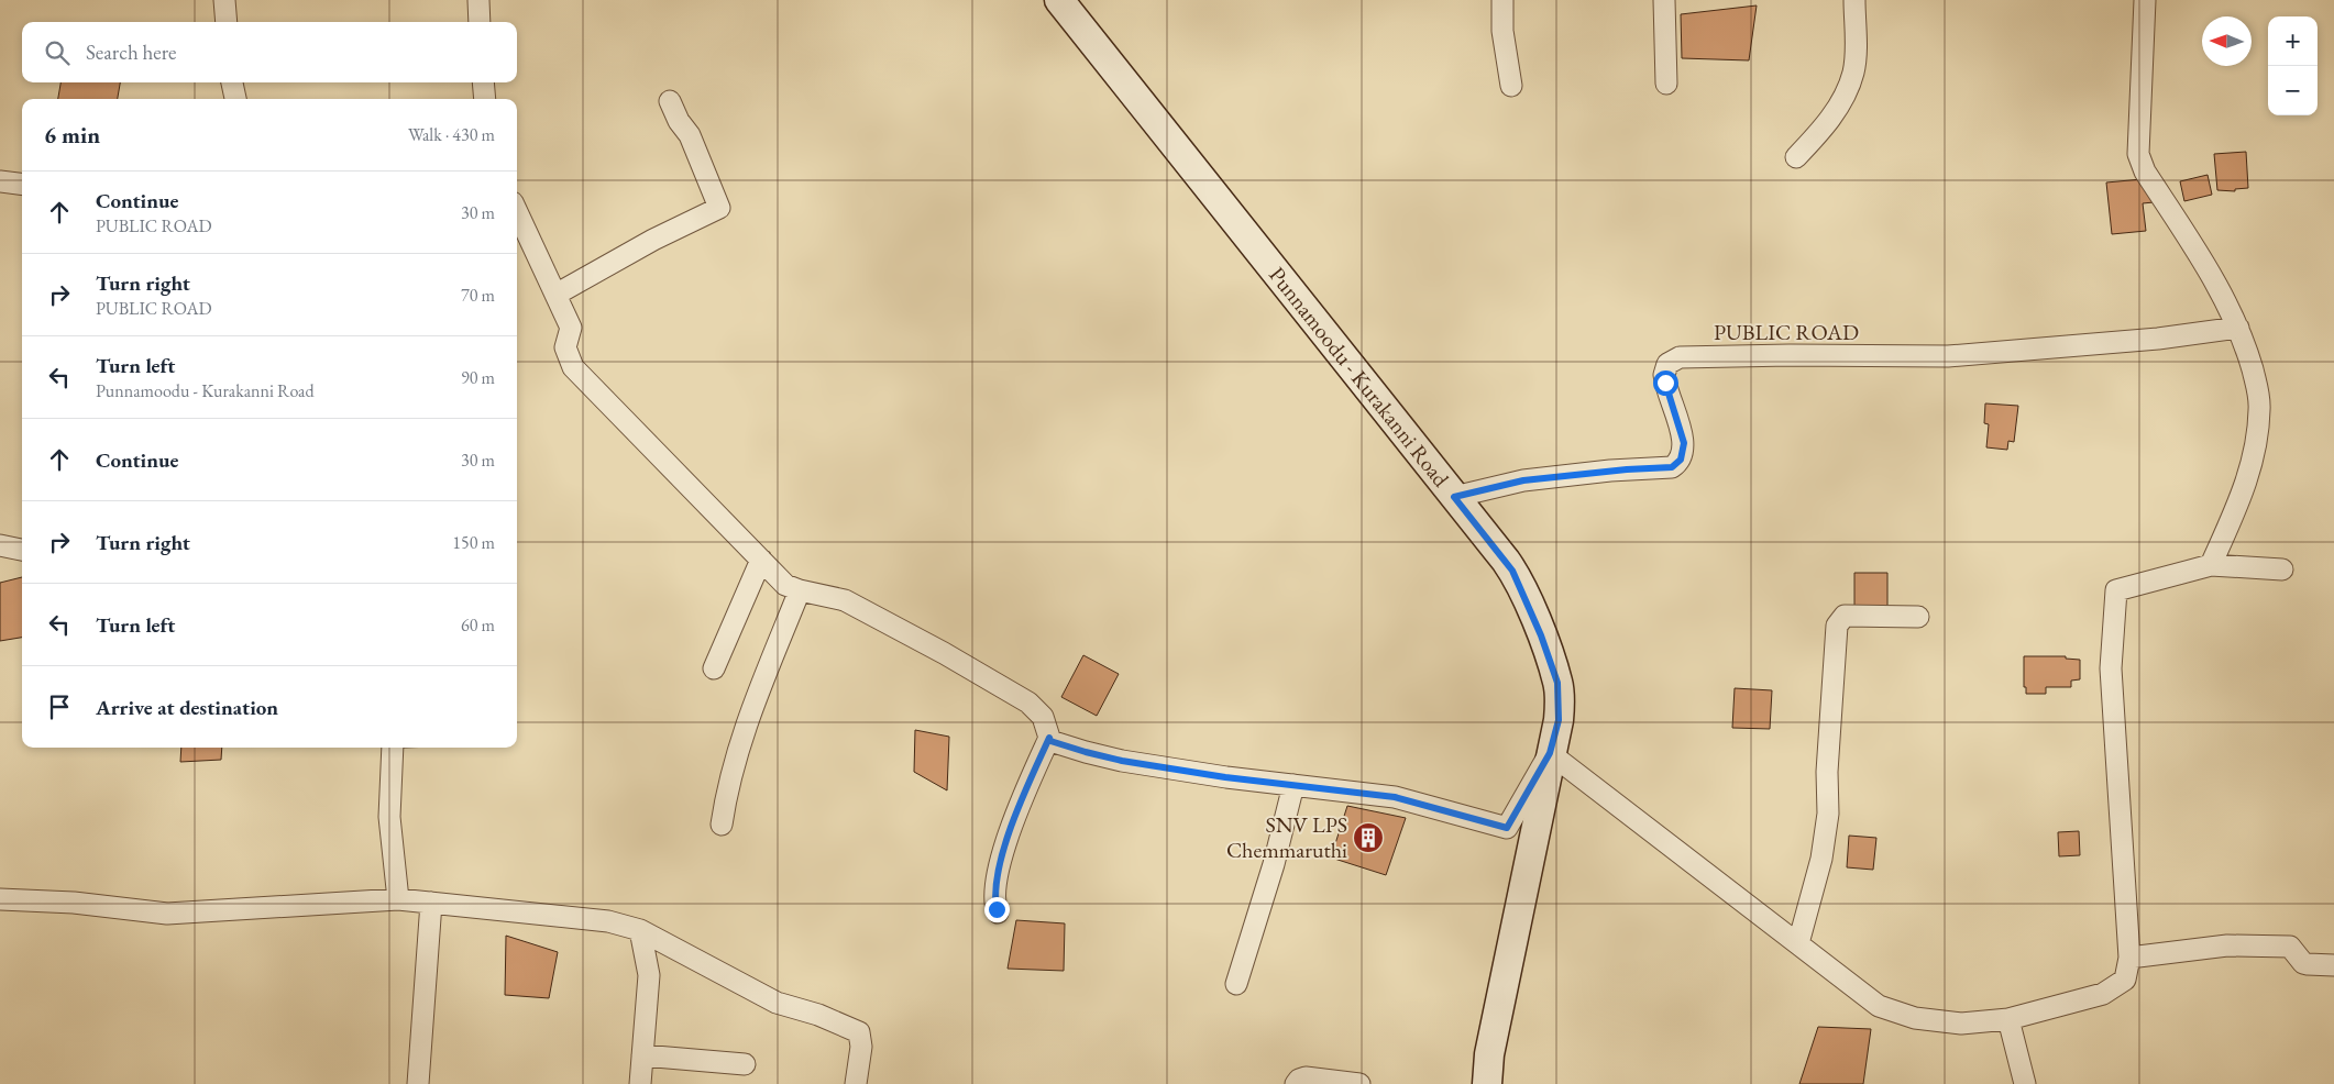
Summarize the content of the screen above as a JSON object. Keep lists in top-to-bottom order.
{
  "streets": {
    "main road": ["Punnamoodu - Kurakanni Road"],
    "street": ["PUBLIC ROAD"]
  },
  "crossings": [
    ["PUBLIC ROAD", "Punnamoodu - Kurakanni Road"]
  ],
  "places": {
    "building": ["SNV LPS Chemmaruthi"]
  },
  "north": "left",
  "page": {
    "map_buttons": ["+", "−"],
    "search": "Search here",
    "heading": ["6 min", "Walk · 430 m"],
    "list": [
      ["Continue", "PUBLIC ROAD", "30 m"],
      ["Turn right", "PUBLIC ROAD", "70 m"],
      ["Turn left", "Punnamoodu - Kurakanni Road", "90 m"],
      ["Continue", "30 m"],
      ["Turn right", "150 m"],
      ["Turn left", "60 m"],
      "Arrive at destination"
    ]
  }
}
